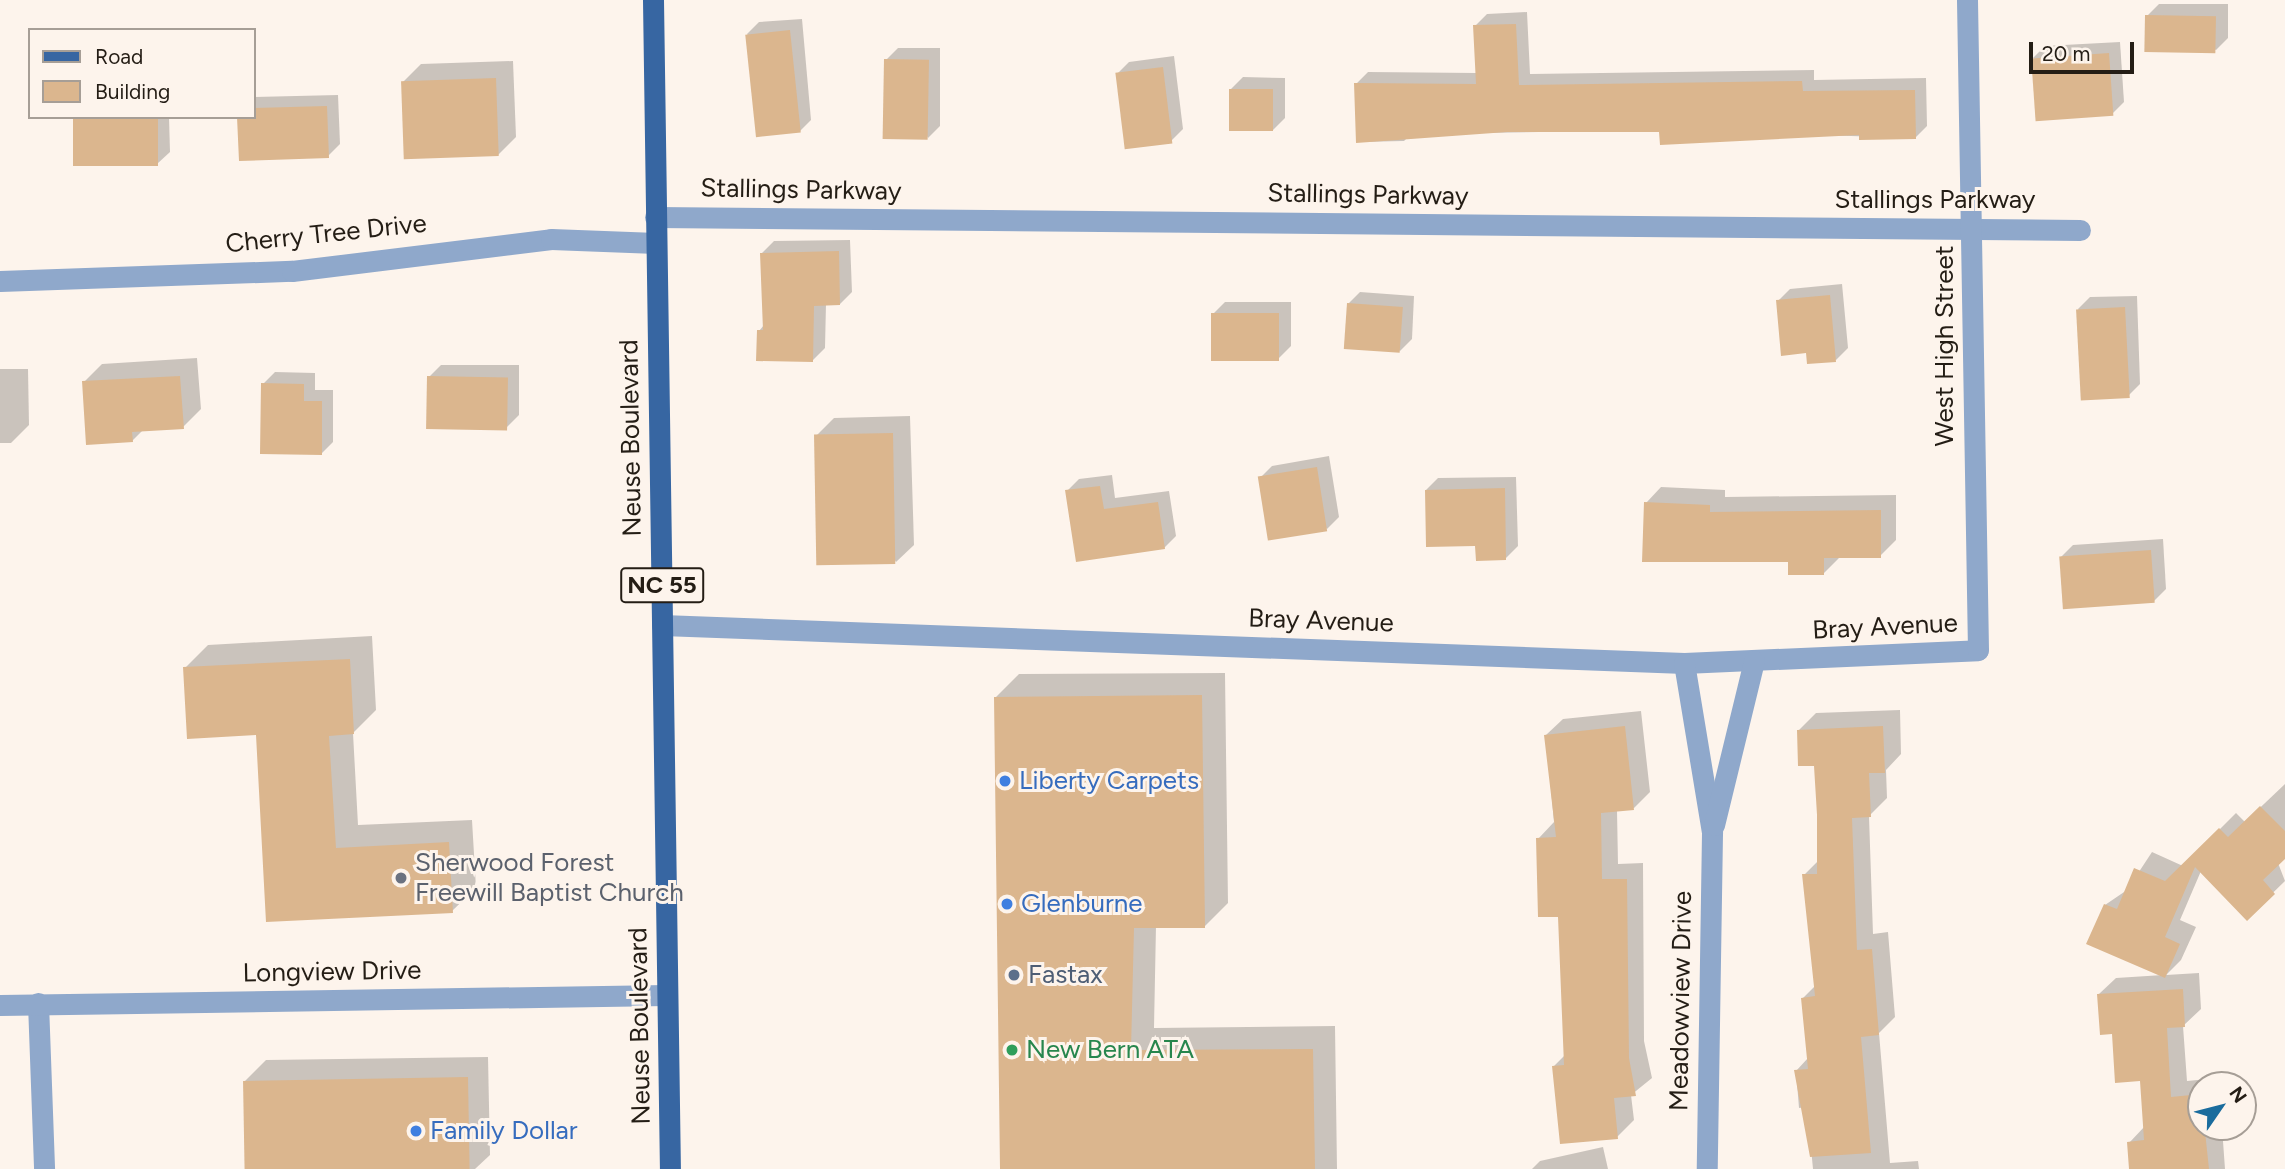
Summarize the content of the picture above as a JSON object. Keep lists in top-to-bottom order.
{
  "streets": {
    "main road": ["Neuse Boulevard", "NC 55"],
    "street": [
      "Stallings Parkway",
      "Cherry Tree Drive",
      "West High Street",
      "Bray Avenue",
      "Longview Drive",
      "Meadowview Drive"
    ]
  },
  "crossings": [
    ["Stallings Parkway", "West High Street"],
    ["Stallings Parkway", "Neuse Boulevard"],
    ["Cherry Tree Drive", "Neuse Boulevard"],
    ["West High Street", "Bray Avenue"],
    ["Neuse Boulevard", "Bray Avenue"],
    ["Neuse Boulevard", "Longview Drive"],
    ["Bray Avenue", "Meadowview Drive"]
  ],
  "places": [
    "Liberty Carpets",
    "Sherwood Forest Freewill Baptist Church",
    "Glenburne",
    "Fastax",
    "New Bern ATA",
    "Family Dollar"
  ],
  "legend": ["Road", "Building"],
  "scale_bar": "20 m",
  "north": "top right"
}
